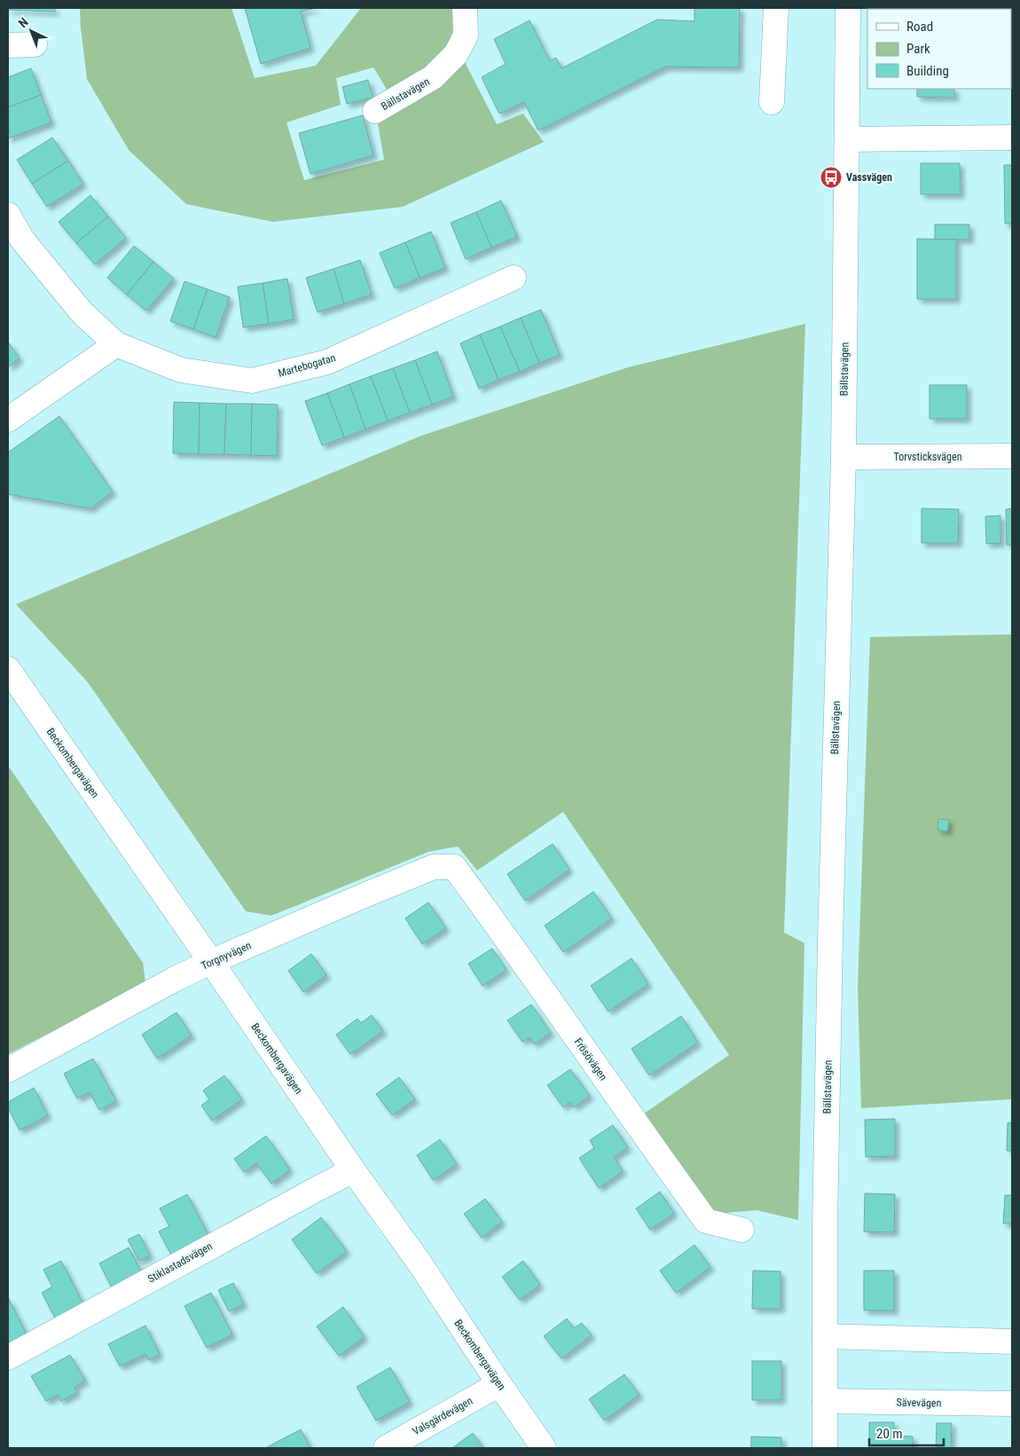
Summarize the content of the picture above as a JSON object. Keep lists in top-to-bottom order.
{
  "streets": {
    "street": [
      "Bällstavägen",
      "Martebogatan",
      "Torvsticksvägen",
      "Beckombergavägen",
      "Torgnyvägen",
      "Frösövägen",
      "Stiklastadsvägen",
      "Sävevägen",
      "Valsgärdevägen"
    ]
  },
  "crossings": [
    ["Bällstavägen", "Torvsticksvägen"],
    ["Bällstavägen", "Sävevägen"],
    ["Beckombergavägen", "Torgnyvägen"],
    ["Beckombergavägen", "Stiklastadsvägen"],
    ["Beckombergavägen", "Valsgärdevägen"],
    ["Torgnyvägen", "Frösövägen"]
  ],
  "places": {
    "bus stop": ["Vassvägen"]
  },
  "legend": ["Road", "Park", "Building"],
  "scale_bar": "20 m",
  "north": "top left"
}
